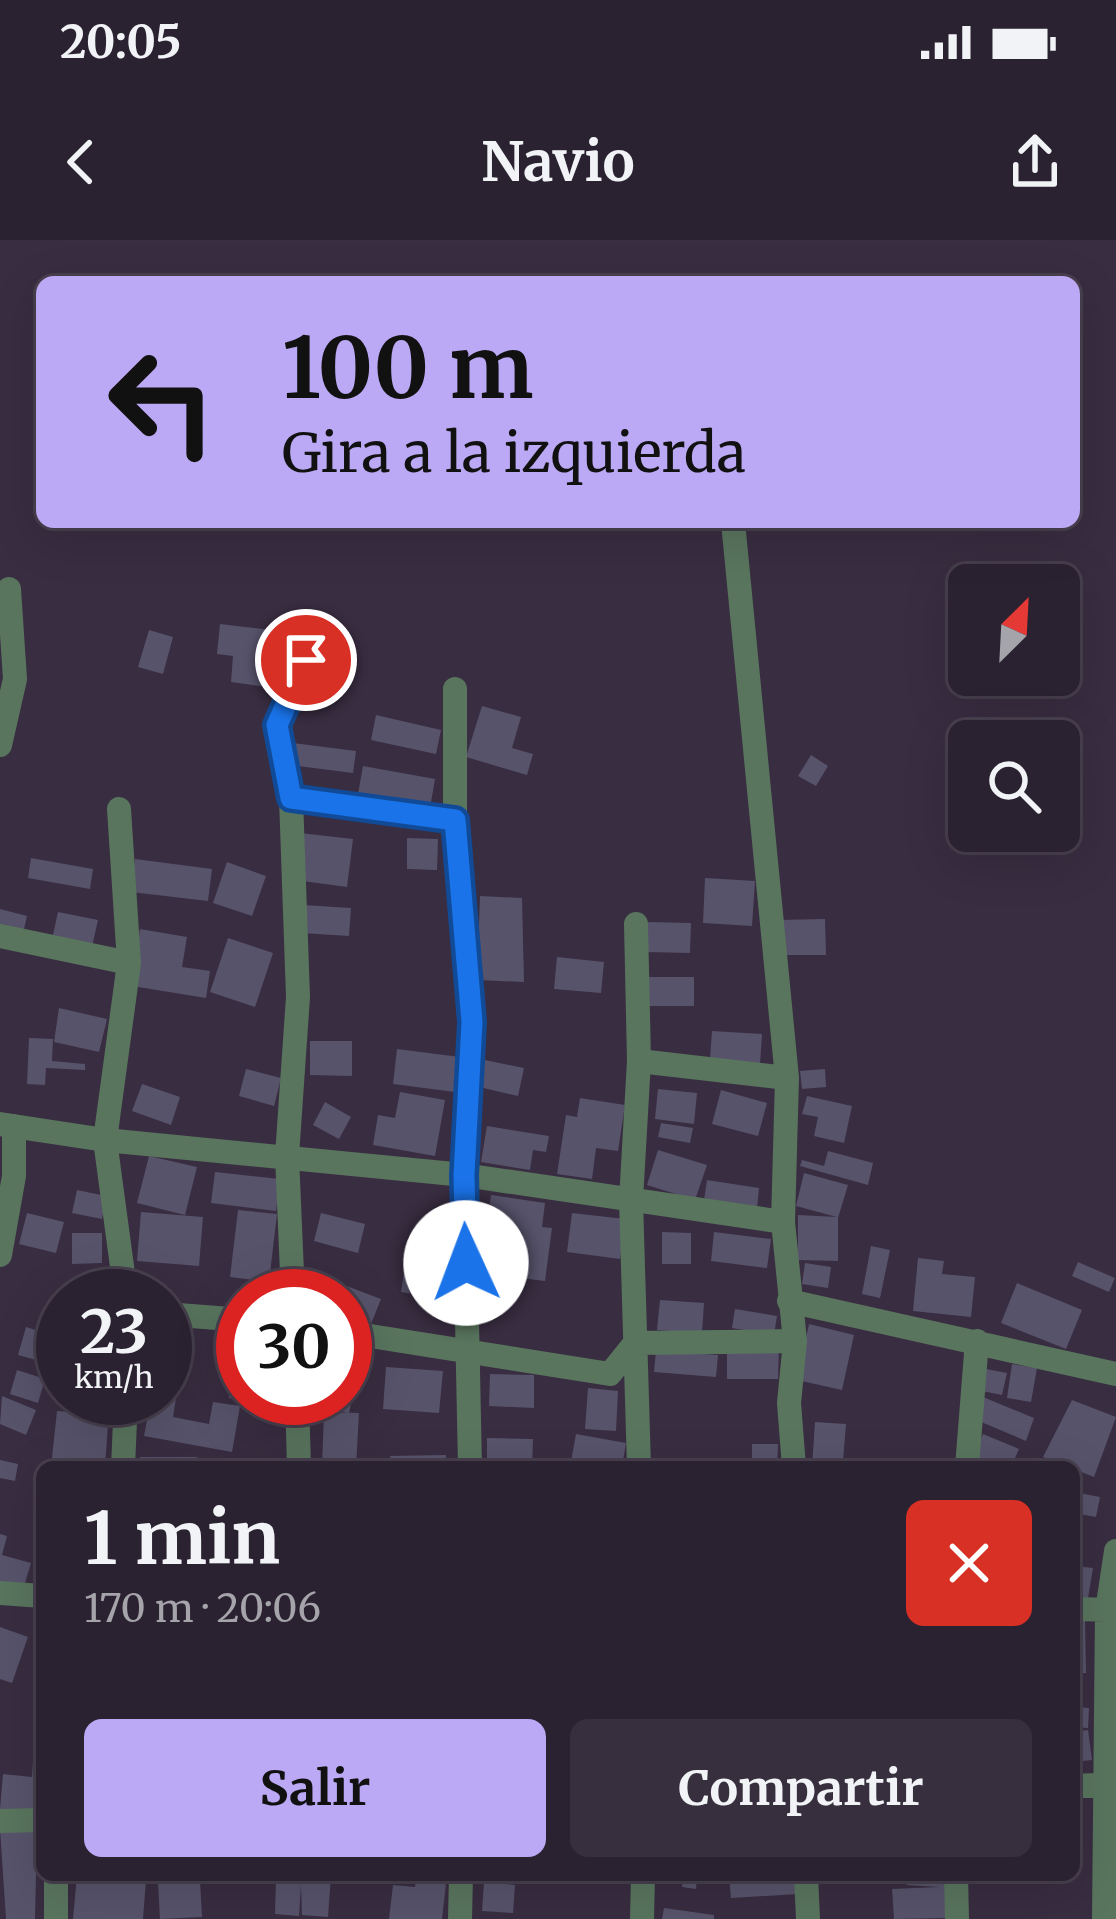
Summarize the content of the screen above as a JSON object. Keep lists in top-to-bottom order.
{
  "north": "top right",
  "page": {
    "status": "20:05",
    "header": "Navio",
    "turn": ["100 m", "Gira a la izquierda"],
    "speed": "23 km/h",
    "limit": "30",
    "heading": ["1 min", "170 m · 20:06"],
    "buttons": ["Salir", "Compartir"]
  }
}
